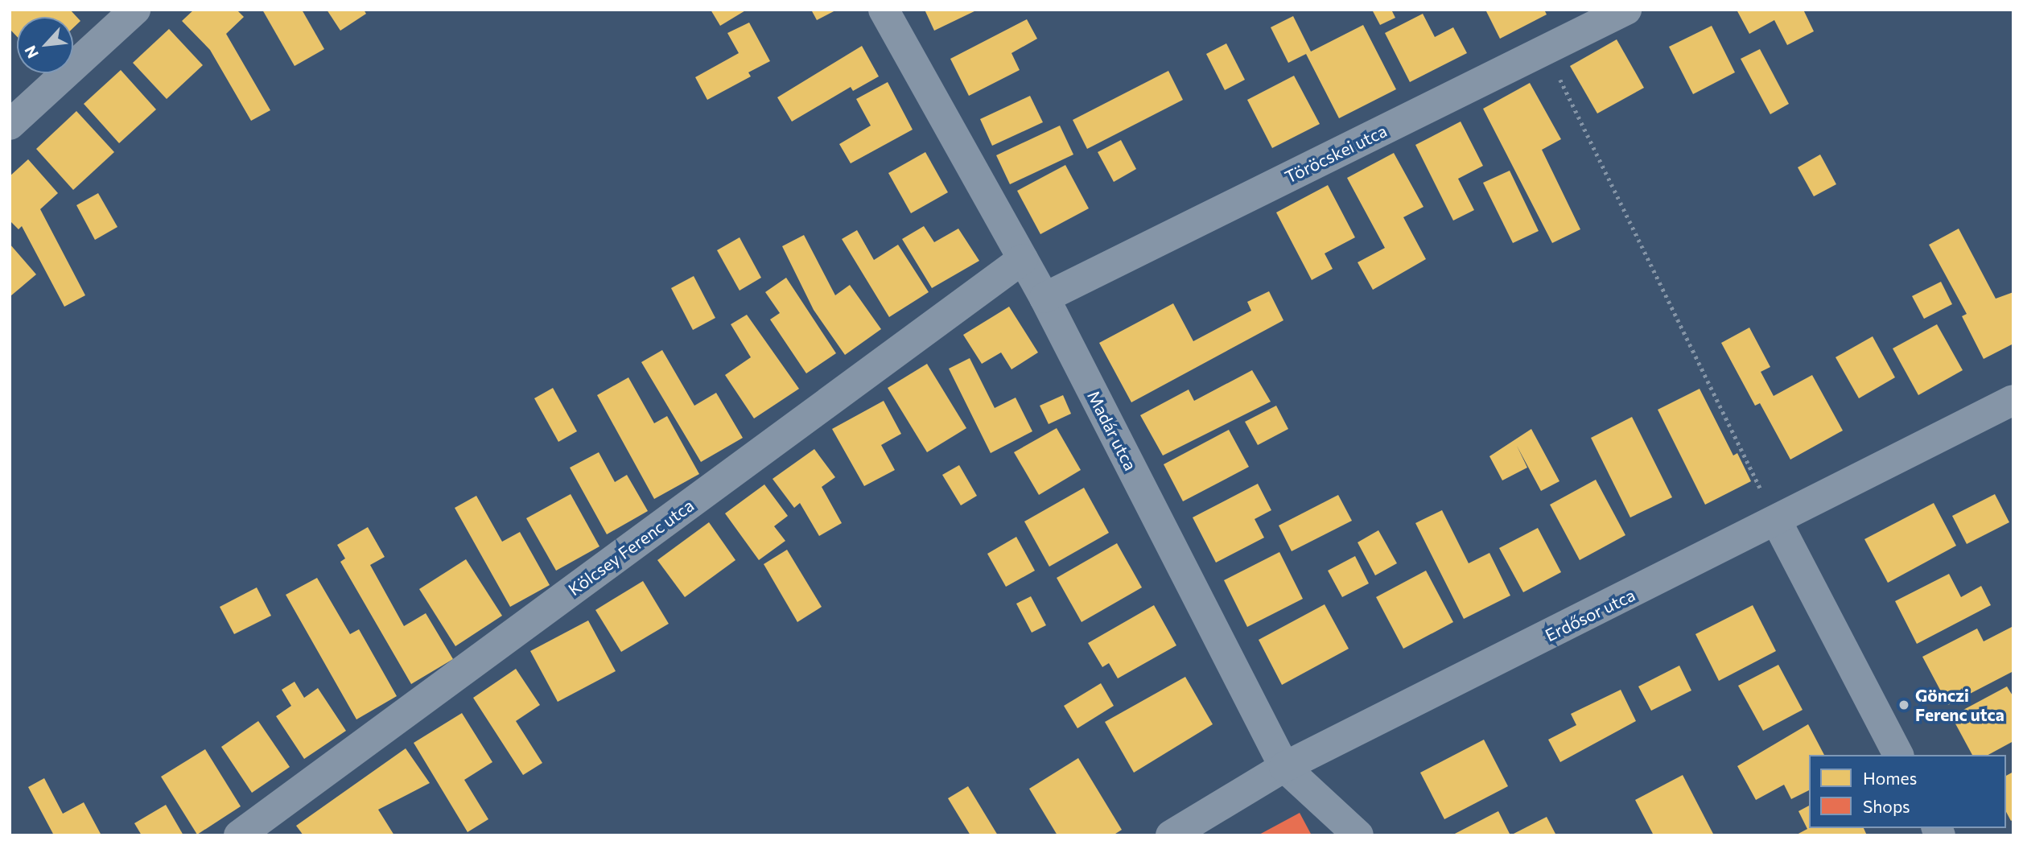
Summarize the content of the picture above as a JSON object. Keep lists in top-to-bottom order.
{
  "streets": {
    "street": [
      "Töröcskei utca",
      "Madár utca",
      "Kölcsey Ferenc utca",
      "Erdősor utca"
    ]
  },
  "crossings": [
    ["Töröcskei utca", "Madár utca"],
    ["Madár utca", "Kölcsey Ferenc utca"],
    ["Madár utca", "Erdősor utca"]
  ],
  "places": ["Gönczi Ferenc utca"],
  "legend": ["Homes", "Shops"],
  "north": "bottom left"
}
